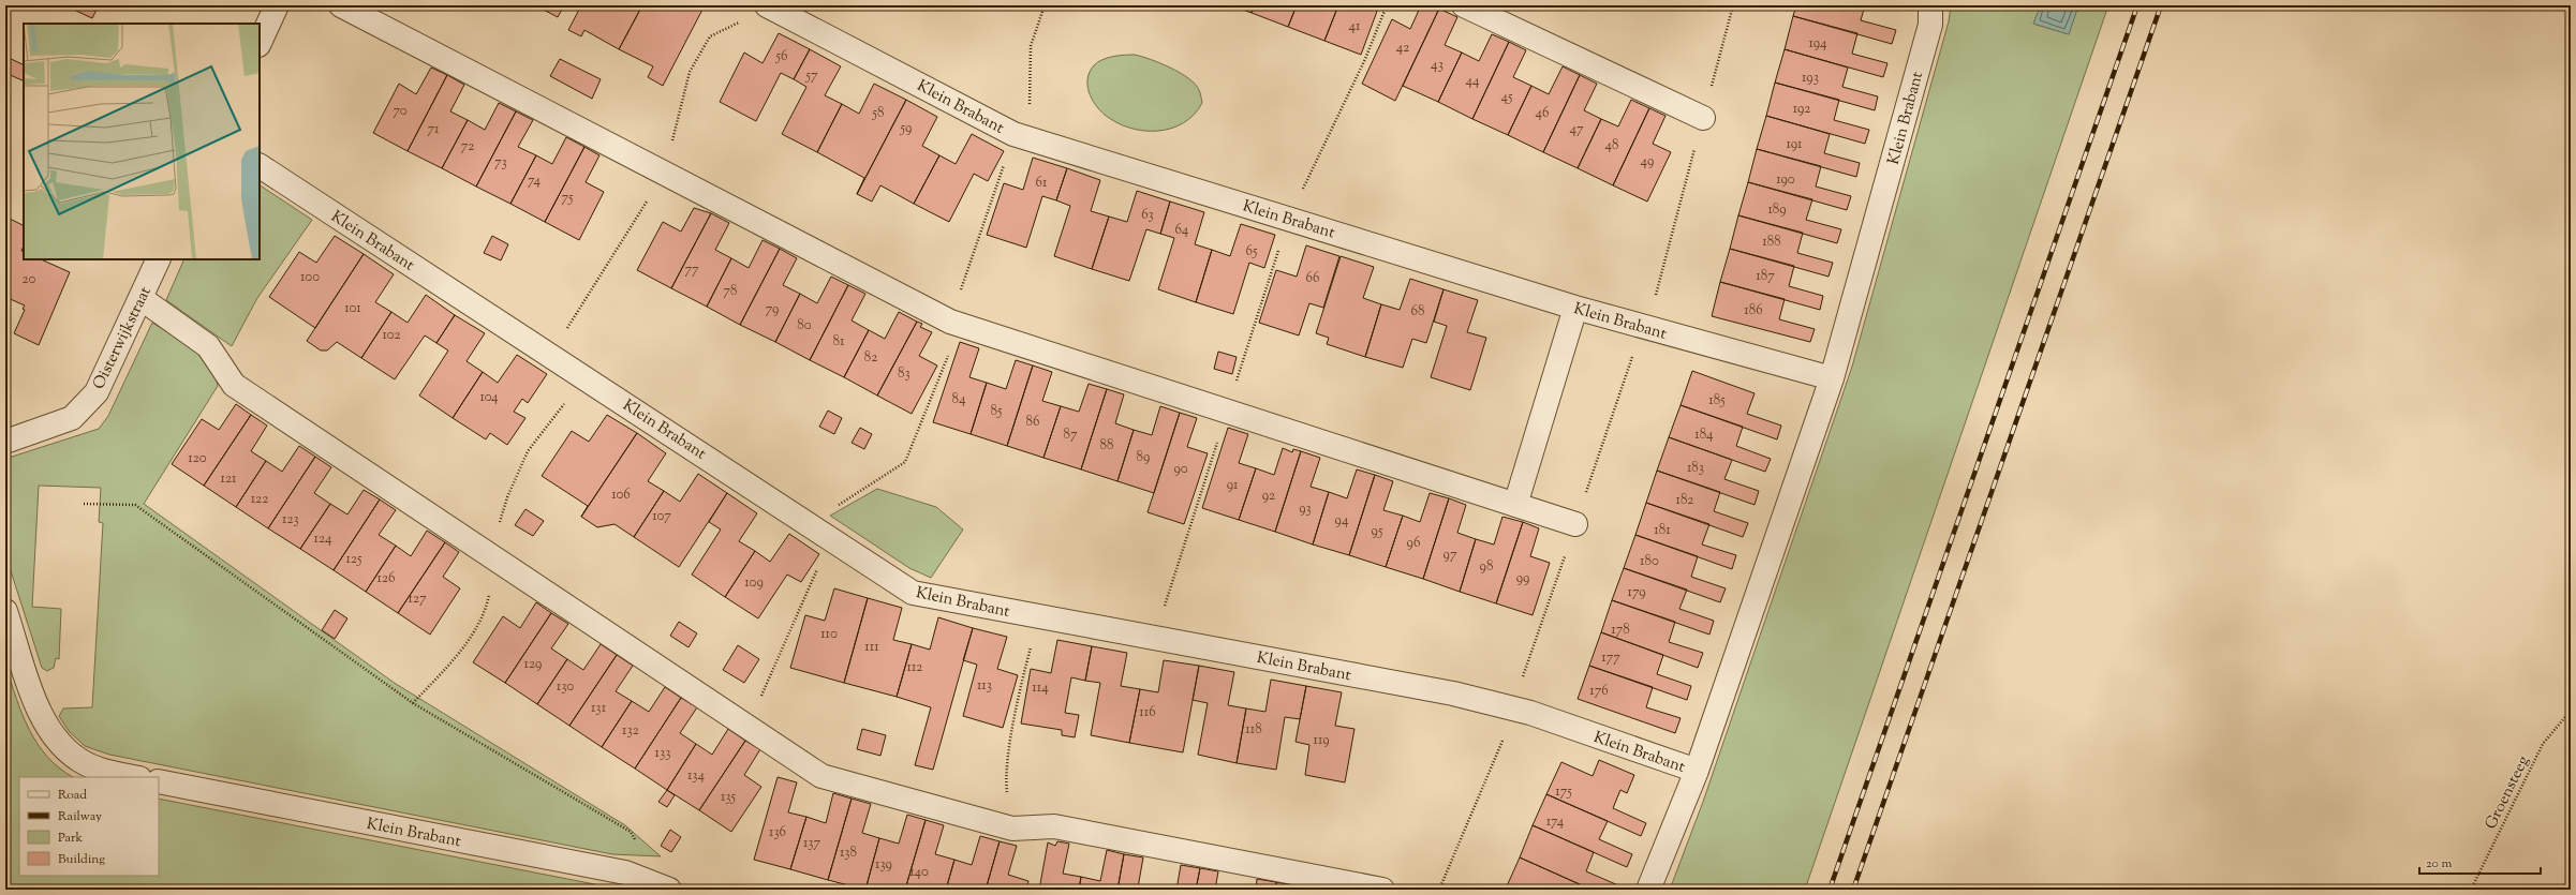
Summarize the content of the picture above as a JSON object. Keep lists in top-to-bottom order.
{
  "streets": {
    "street": ["Klein Brabant", "Oisterwijkstraat"],
    "path": ["Groensteeg"]
  },
  "house_numbers": [
    "41",
    "194",
    "42",
    "56",
    "43",
    "57",
    "193",
    "44",
    "45",
    "192",
    "70",
    "58",
    "46",
    "59",
    "71",
    "47",
    "191",
    "48",
    "72",
    "49",
    "73",
    "190",
    "74",
    "61",
    "75",
    "189",
    "63",
    "64",
    "188",
    "65",
    "77",
    "187",
    "100",
    "66",
    "20",
    "78",
    "101",
    "79",
    "186",
    "68",
    "80",
    "102",
    "81",
    "82",
    "83",
    "104",
    "84",
    "185",
    "85",
    "86",
    "87",
    "184",
    "88",
    "89",
    "120",
    "183",
    "90",
    "121",
    "91",
    "106",
    "92",
    "122",
    "182",
    "93",
    "107",
    "123",
    "94",
    "181",
    "95",
    "124",
    "96",
    "97",
    "125",
    "180",
    "98",
    "126",
    "99",
    "109",
    "179",
    "127",
    "178",
    "110",
    "111",
    "177",
    "129",
    "112",
    "113",
    "130",
    "114",
    "176",
    "131",
    "116",
    "118",
    "132",
    "119",
    "133",
    "134",
    "175",
    "135",
    "174",
    "136",
    "137",
    "138",
    "139",
    "140"
  ],
  "legend": [
    "Road",
    "Railway",
    "Park",
    "Building"
  ],
  "scale_bar": "20 m"
}
